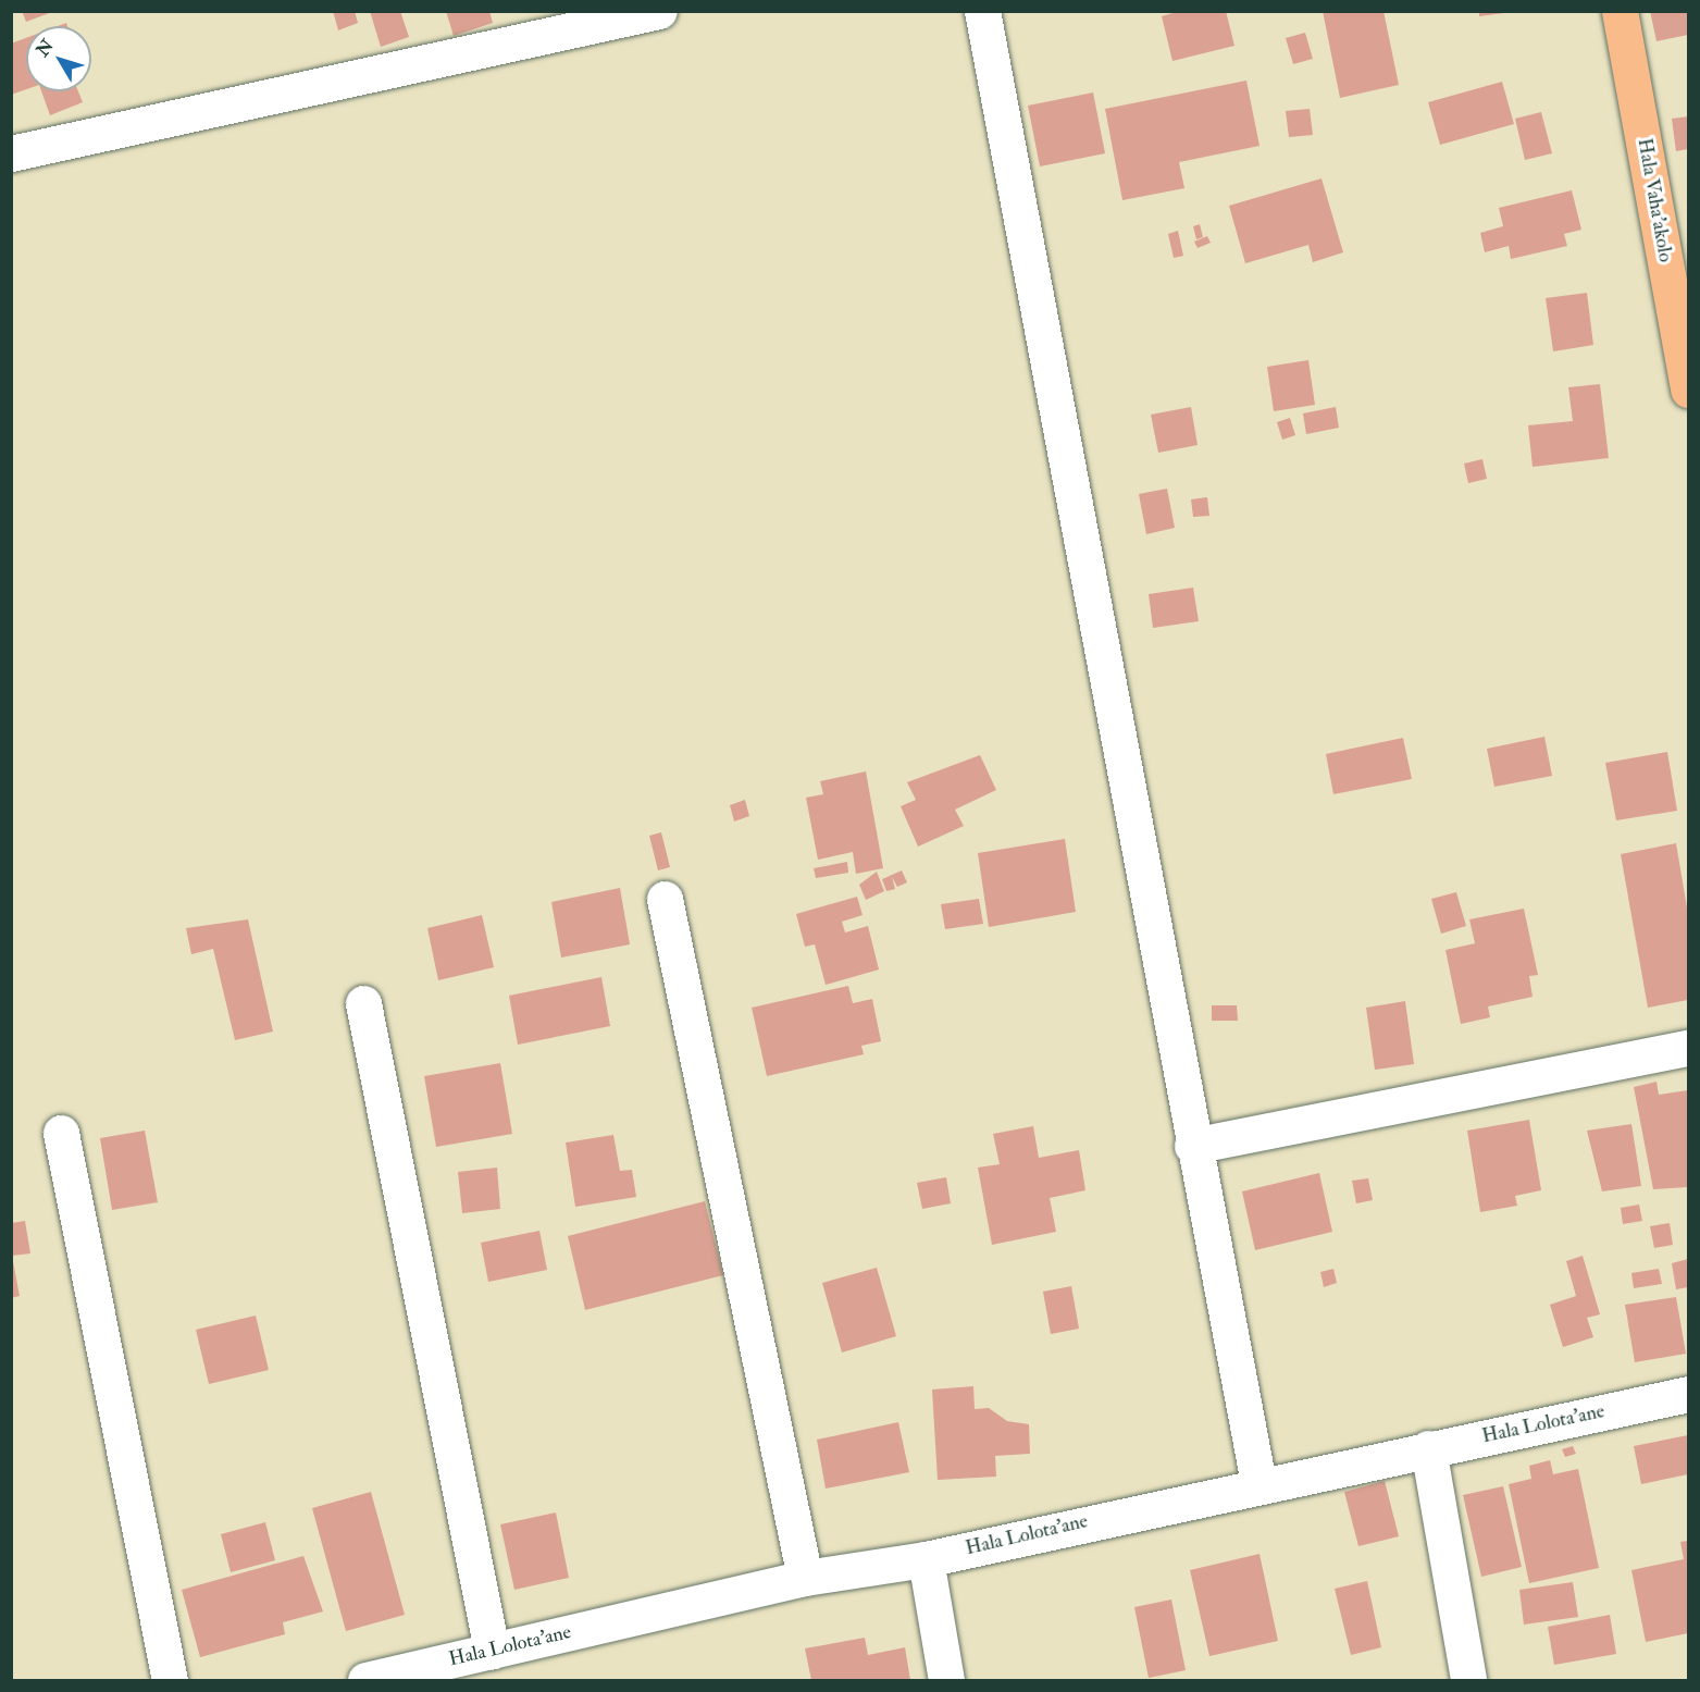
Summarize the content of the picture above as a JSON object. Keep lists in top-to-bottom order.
{
  "streets": {
    "main road": ["Hala Vaha'akolo"],
    "street": ["Hala Lolota'ane"]
  },
  "north": "top left"
}
